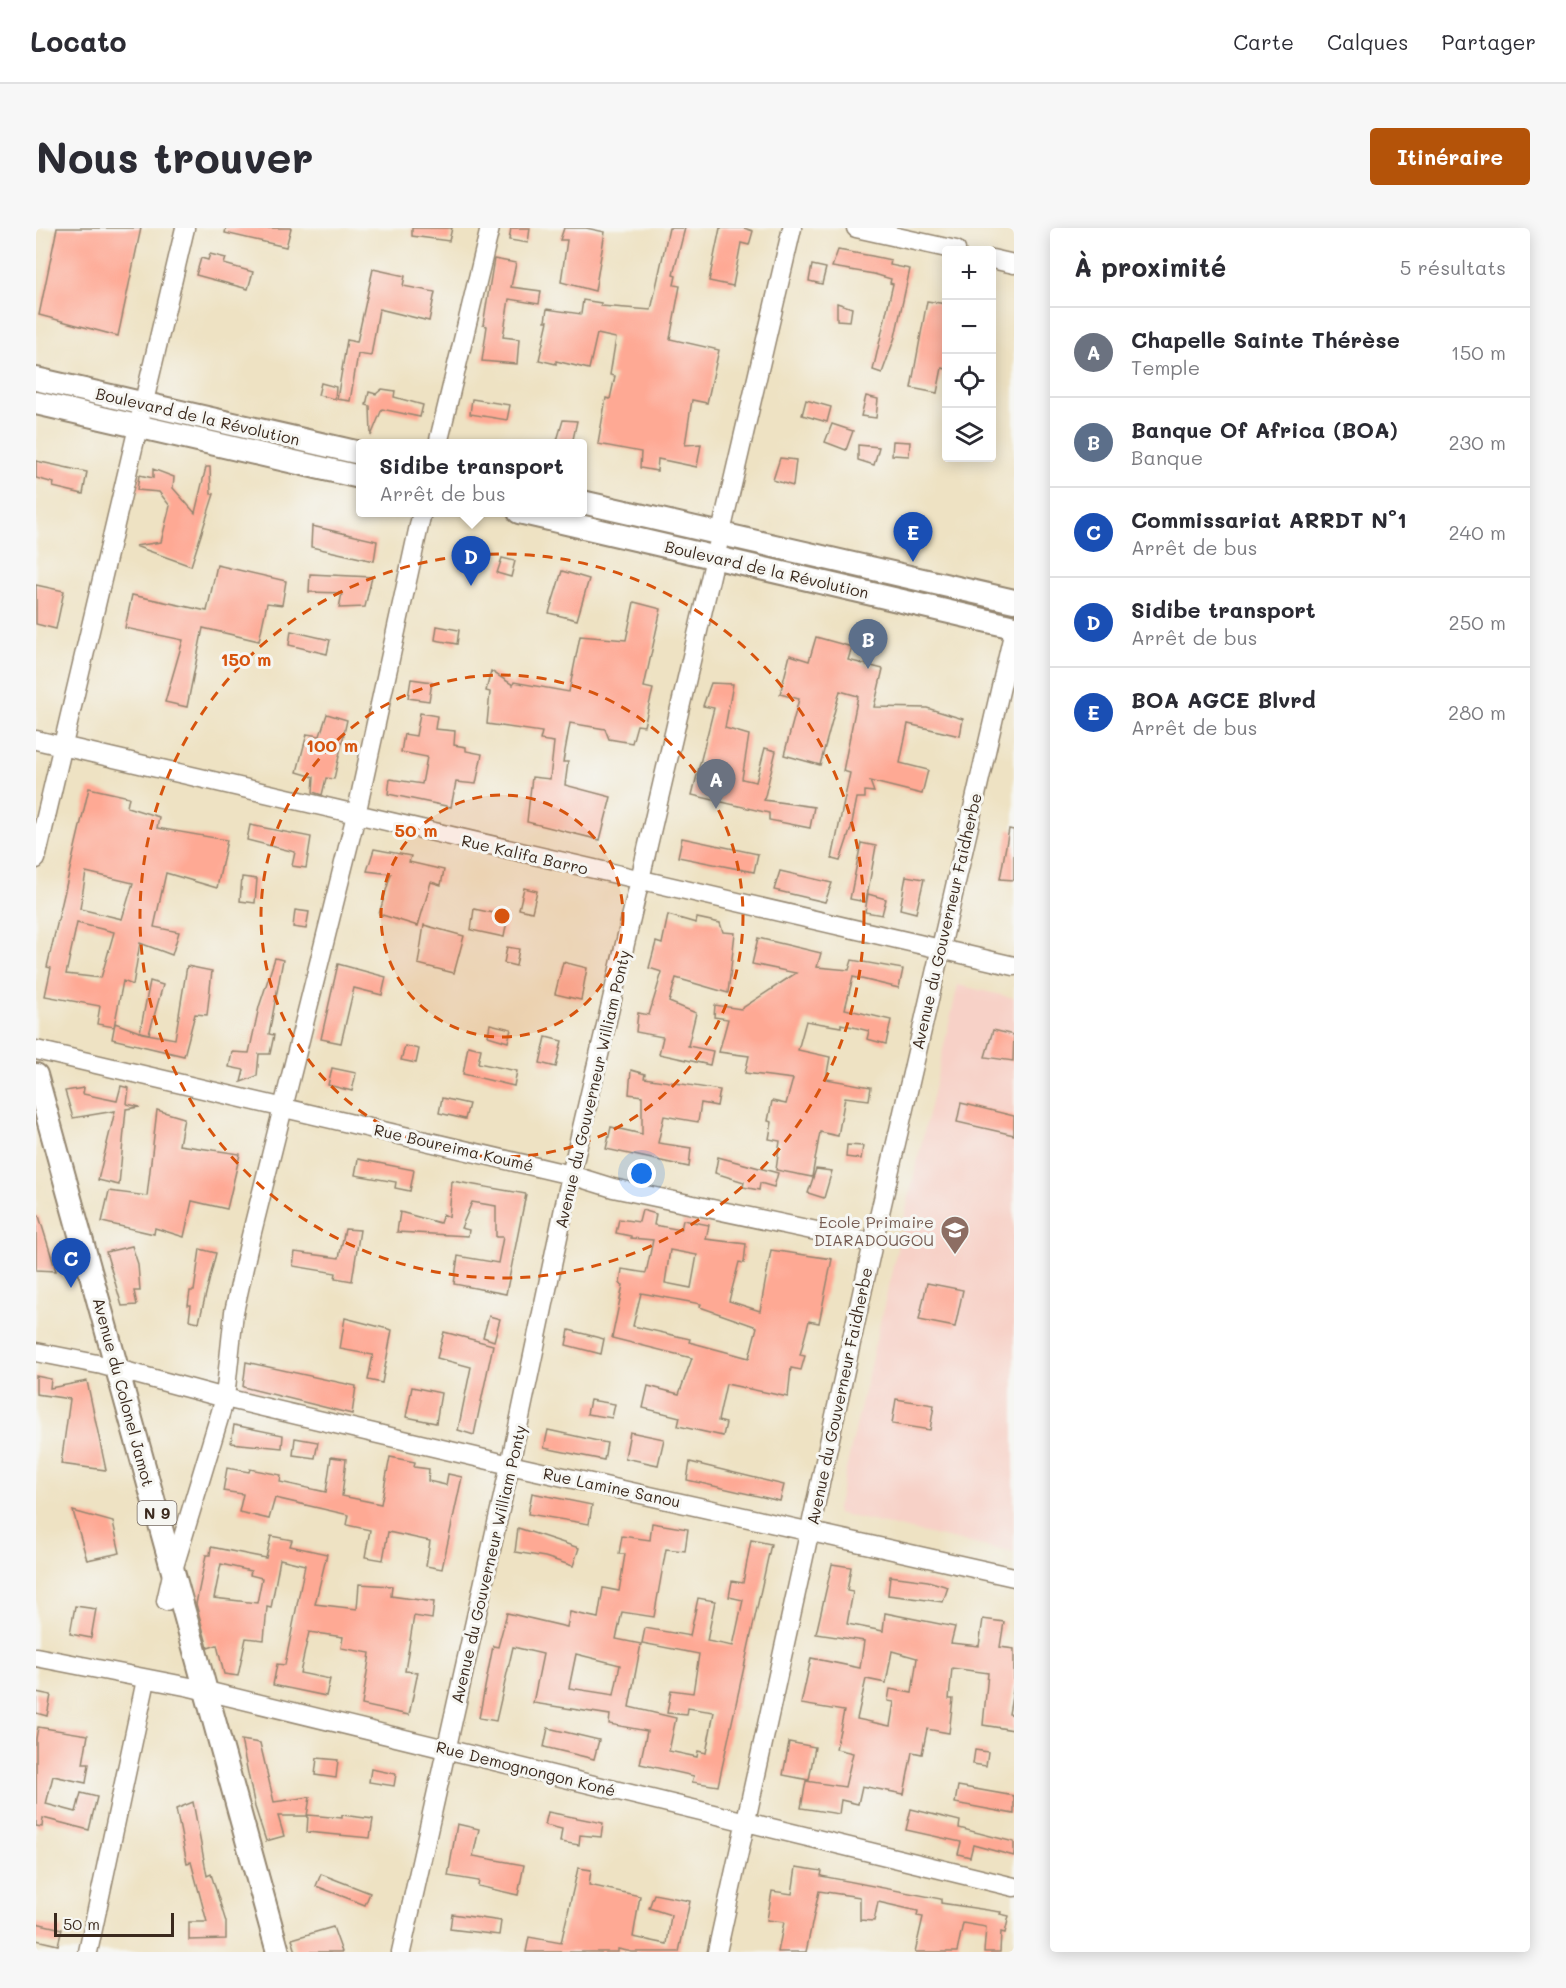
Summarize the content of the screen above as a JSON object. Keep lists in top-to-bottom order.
{
  "streets": {
    "main road": ["Boulevard de la Révolution", "Avenue du Colonel Jamot", "N 9"],
    "street": [
      "Rue Kalifa Barro",
      "Avenue du Gouverneur Faidherbe",
      "Avenue du Gouverneur William Ponty",
      "Rue Boureima Koumé",
      "Rue Lamine Sanou",
      "Rue Demognongon Koné"
    ]
  },
  "crossings": [
    ["Boulevard de la Révolution", "Avenue du Gouverneur Faidherbe"],
    ["Boulevard de la Révolution", "Avenue du Gouverneur William Ponty"],
    ["Rue Kalifa Barro", "Avenue du Gouverneur Faidherbe"],
    ["Rue Kalifa Barro", "Avenue du Gouverneur William Ponty"],
    ["Avenue du Gouverneur Faidherbe", "Rue Boureima Koumé"],
    ["Avenue du Gouverneur Faidherbe", "Rue Lamine Sanou"],
    ["Avenue du Gouverneur Faidherbe", "Rue Demognongon Koné"],
    ["Avenue du Gouverneur William Ponty", "Rue Boureima Koumé"],
    ["Avenue du Gouverneur William Ponty", "Rue Lamine Sanou"],
    ["Avenue du Gouverneur William Ponty", "Rue Demognongon Koné"],
    ["Avenue du Colonel Jamot", "Rue Lamine Sanou"],
    ["Avenue du Colonel Jamot", "Rue Demognongon Koné"]
  ],
  "places": {
    "school or university": ["Ecole Primaire DIARADOUGOU"]
  },
  "scale_bar": "50 m",
  "page": {
    "header": "Locato",
    "nav": ["Carte", "Calques", "Partager"],
    "buttons": "Itinéraire",
    "title": "Nous trouver",
    "heading": ["À proximité", "5 résultats"],
    "map_buttons": ["+", "−"],
    "list": [
      {
        "mark": "A",
        "name": "Chapelle Sainte Thérèse",
        "note": "Temple",
        "value": "150 m"
      },
      {
        "mark": "B",
        "name": "Banque Of Africa (BOA)",
        "note": "Banque",
        "value": "230 m"
      },
      {
        "mark": "C",
        "name": "Commissariat ARRDT N°1",
        "note": "Arrêt de bus",
        "value": "240 m"
      },
      {
        "mark": "D",
        "name": "Sidibe transport",
        "note": "Arrêt de bus",
        "value": "250 m"
      },
      {
        "mark": "E",
        "name": "BOA AGCE Blvrd",
        "note": "Arrêt de bus",
        "value": "280 m"
      }
    ],
    "popup": ["Sidibe transport", "Arrêt de bus"],
    "pins": [
      "E",
      "D",
      "B",
      "A",
      "C"
    ],
    "scale": "50 m"
  },
  "rings": ["150 m", "100 m", "50 m"]
}
